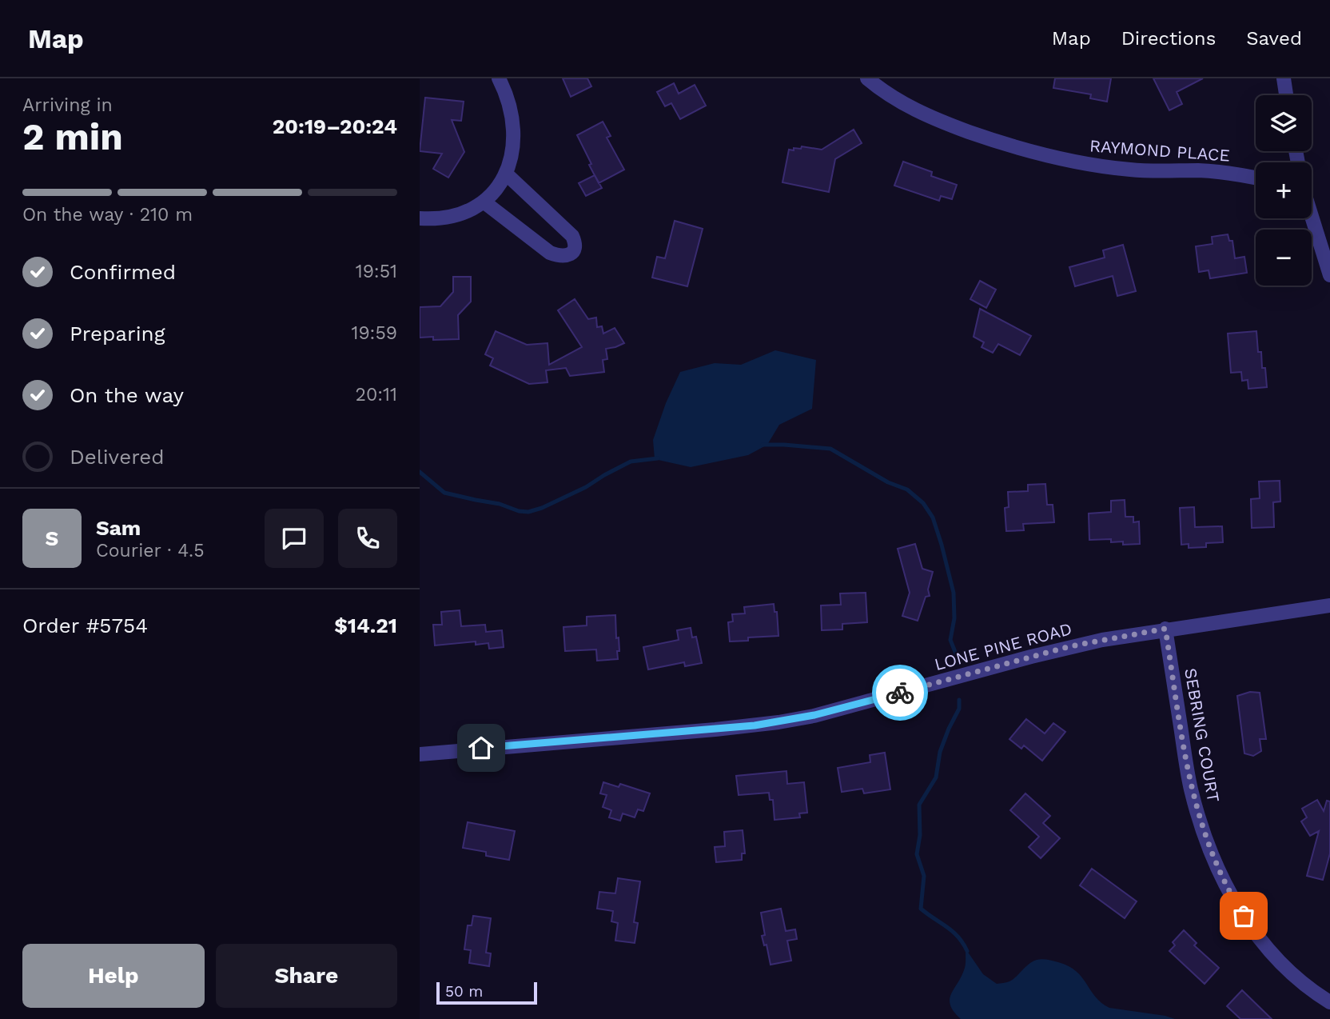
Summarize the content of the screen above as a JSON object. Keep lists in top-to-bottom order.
{
  "streets": {
    "street": ["RAYMOND PLACE", "LONE PINE ROAD", "SEBRING COURT"]
  },
  "crossings": [
    ["LONE PINE ROAD", "SEBRING COURT"]
  ],
  "scale_bar": "50 m",
  "page": {
    "header": "Map",
    "nav": ["Map", "Directions", "Saved"],
    "heading": ["2 min", "Arriving in", "20:19–20:24"],
    "panel": [
      "Sam",
      "Courier · 4.5",
      "Order #5754",
      "$14.21"
    ],
    "map_buttons": ["+", "−"],
    "bar": "On the way · 210 m",
    "list": [
      ["Confirmed", "19:51"],
      ["Preparing", "19:59"],
      ["On the way", "20:11"],
      "Delivered"
    ],
    "round": "S",
    "buttons": ["Help", "Share"],
    "scale": "50 m"
  }
}
